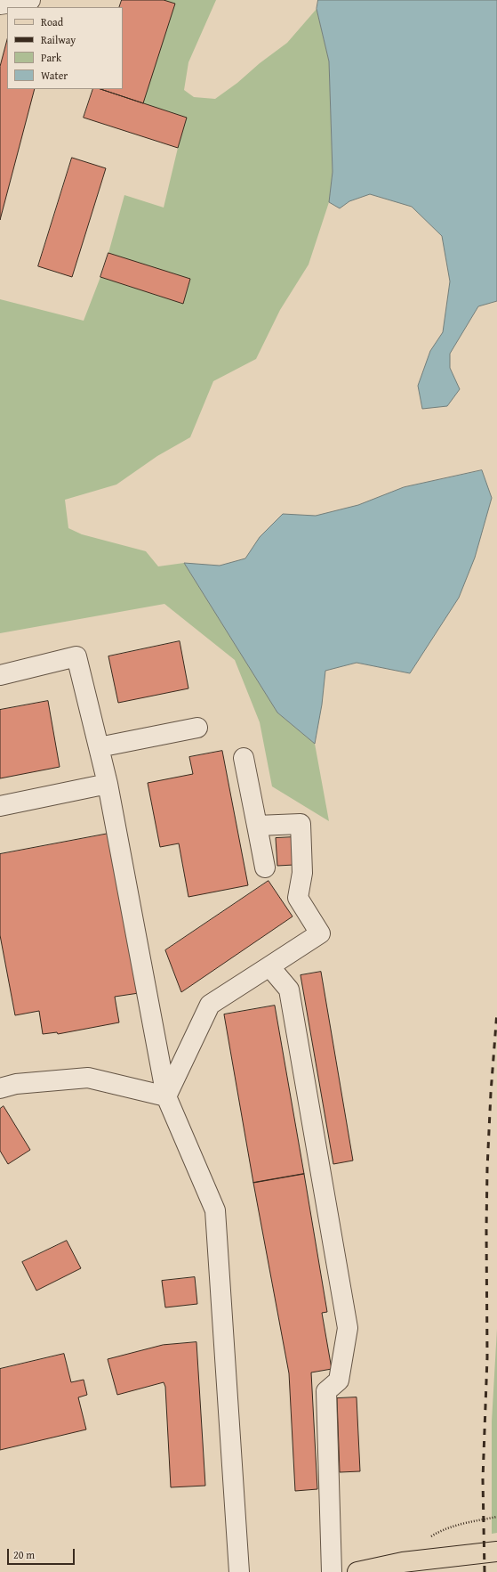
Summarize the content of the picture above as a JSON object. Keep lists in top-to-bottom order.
{
  "legend": [
    "Road",
    "Railway",
    "Park",
    "Water"
  ],
  "scale_bar": "20 m"
}
